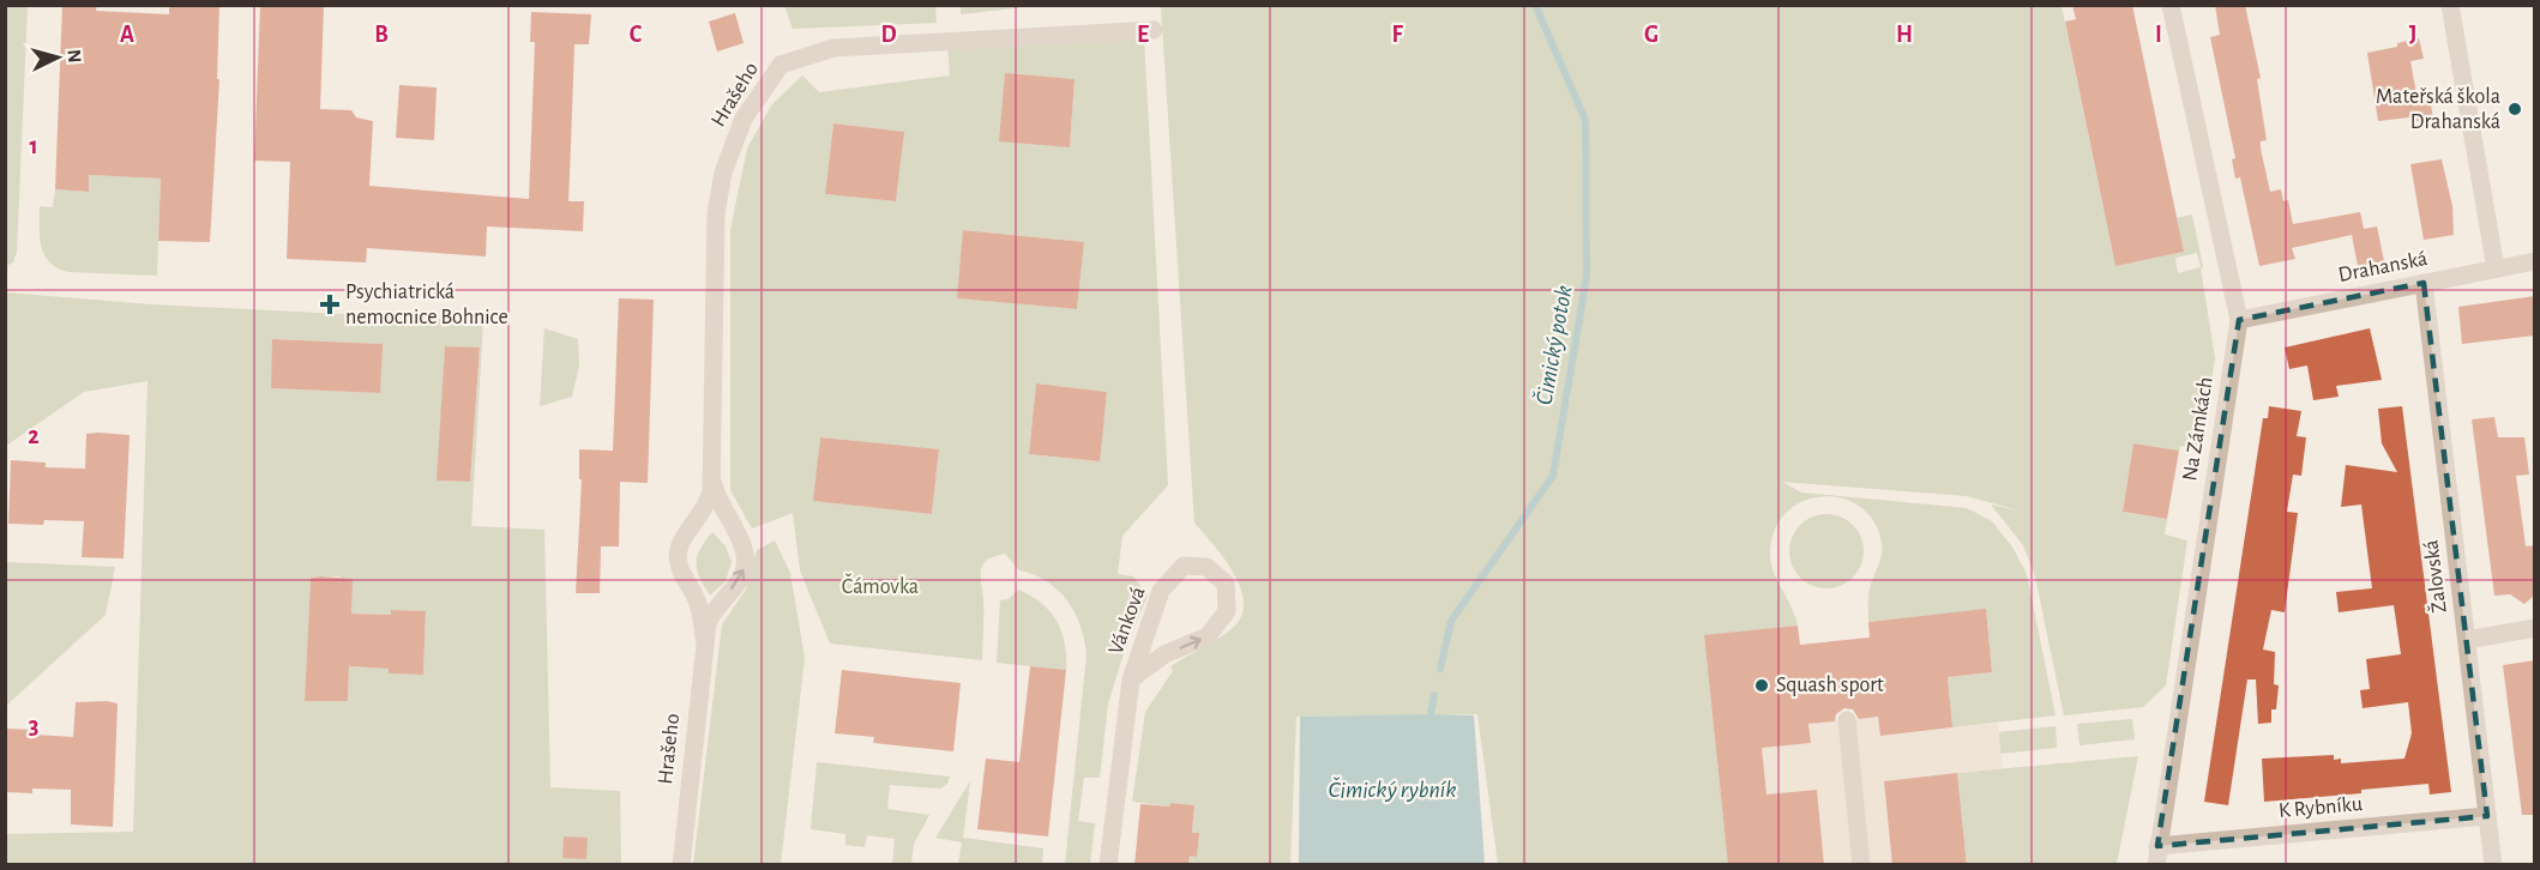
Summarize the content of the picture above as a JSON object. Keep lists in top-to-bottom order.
{
  "streets": {
    "street": [
      "Hrašeho",
      "Drahanská",
      "Na Zámkách",
      "Žalovská",
      "Vánková",
      "K Rybníku"
    ]
  },
  "crossings": [
    ["Drahanská", "Na Zámkách"],
    ["Drahanská", "Žalovská"],
    ["Na Zámkách", "K Rybníku"],
    ["Žalovská", "K Rybníku"]
  ],
  "water": ["Čimický potok", "Čimický rybník"],
  "parks": ["Čámovka"],
  "places": {
    "other": ["Mateřská škola Drahanská", "Squash sport"],
    "health": ["Psychiatrická nemocnice Bohnice"]
  },
  "north": "right",
  "grid": {
    "columns": [
      "A",
      "B",
      "C",
      "D",
      "E",
      "F",
      "G",
      "H",
      "I",
      "J"
    ],
    "rows": ["1", "2", "3"]
  }
}
